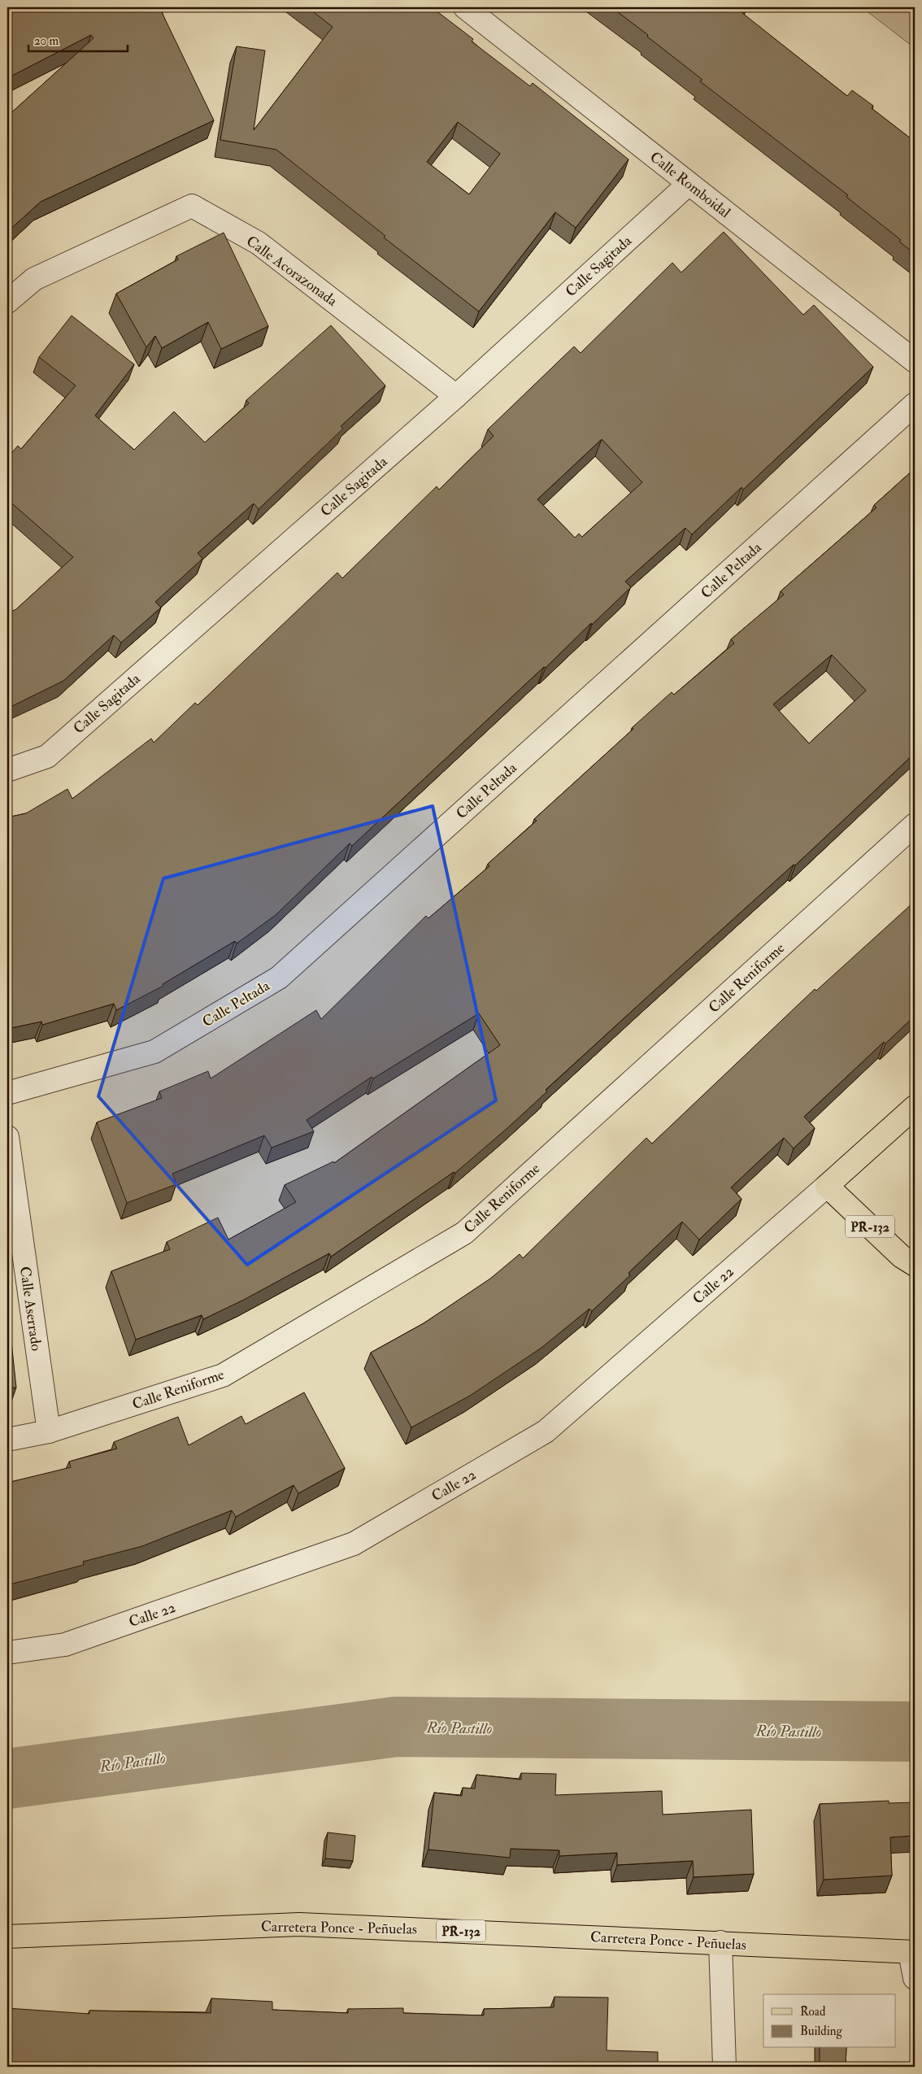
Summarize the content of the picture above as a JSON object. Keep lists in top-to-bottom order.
{
  "streets": {
    "main road": ["PR-132", "Carretera Ponce - Peñuelas"],
    "street": [
      "Calle Romboidal",
      "Calle Sagitada",
      "Calle Acorazonada",
      "Calle Peltada",
      "Calle Reniforme",
      "Calle 22",
      "Calle Aserrado"
    ]
  },
  "crossings": [
    ["Calle Romboidal", "Calle Sagitada"],
    ["Calle Sagitada", "Calle Acorazonada"],
    ["Calle Reniforme", "Calle Aserrado"],
    ["PR-132", "Calle 22"]
  ],
  "water": ["Río Pastillo"],
  "legend": ["Road", "Building"],
  "scale_bar": "20 m"
}
